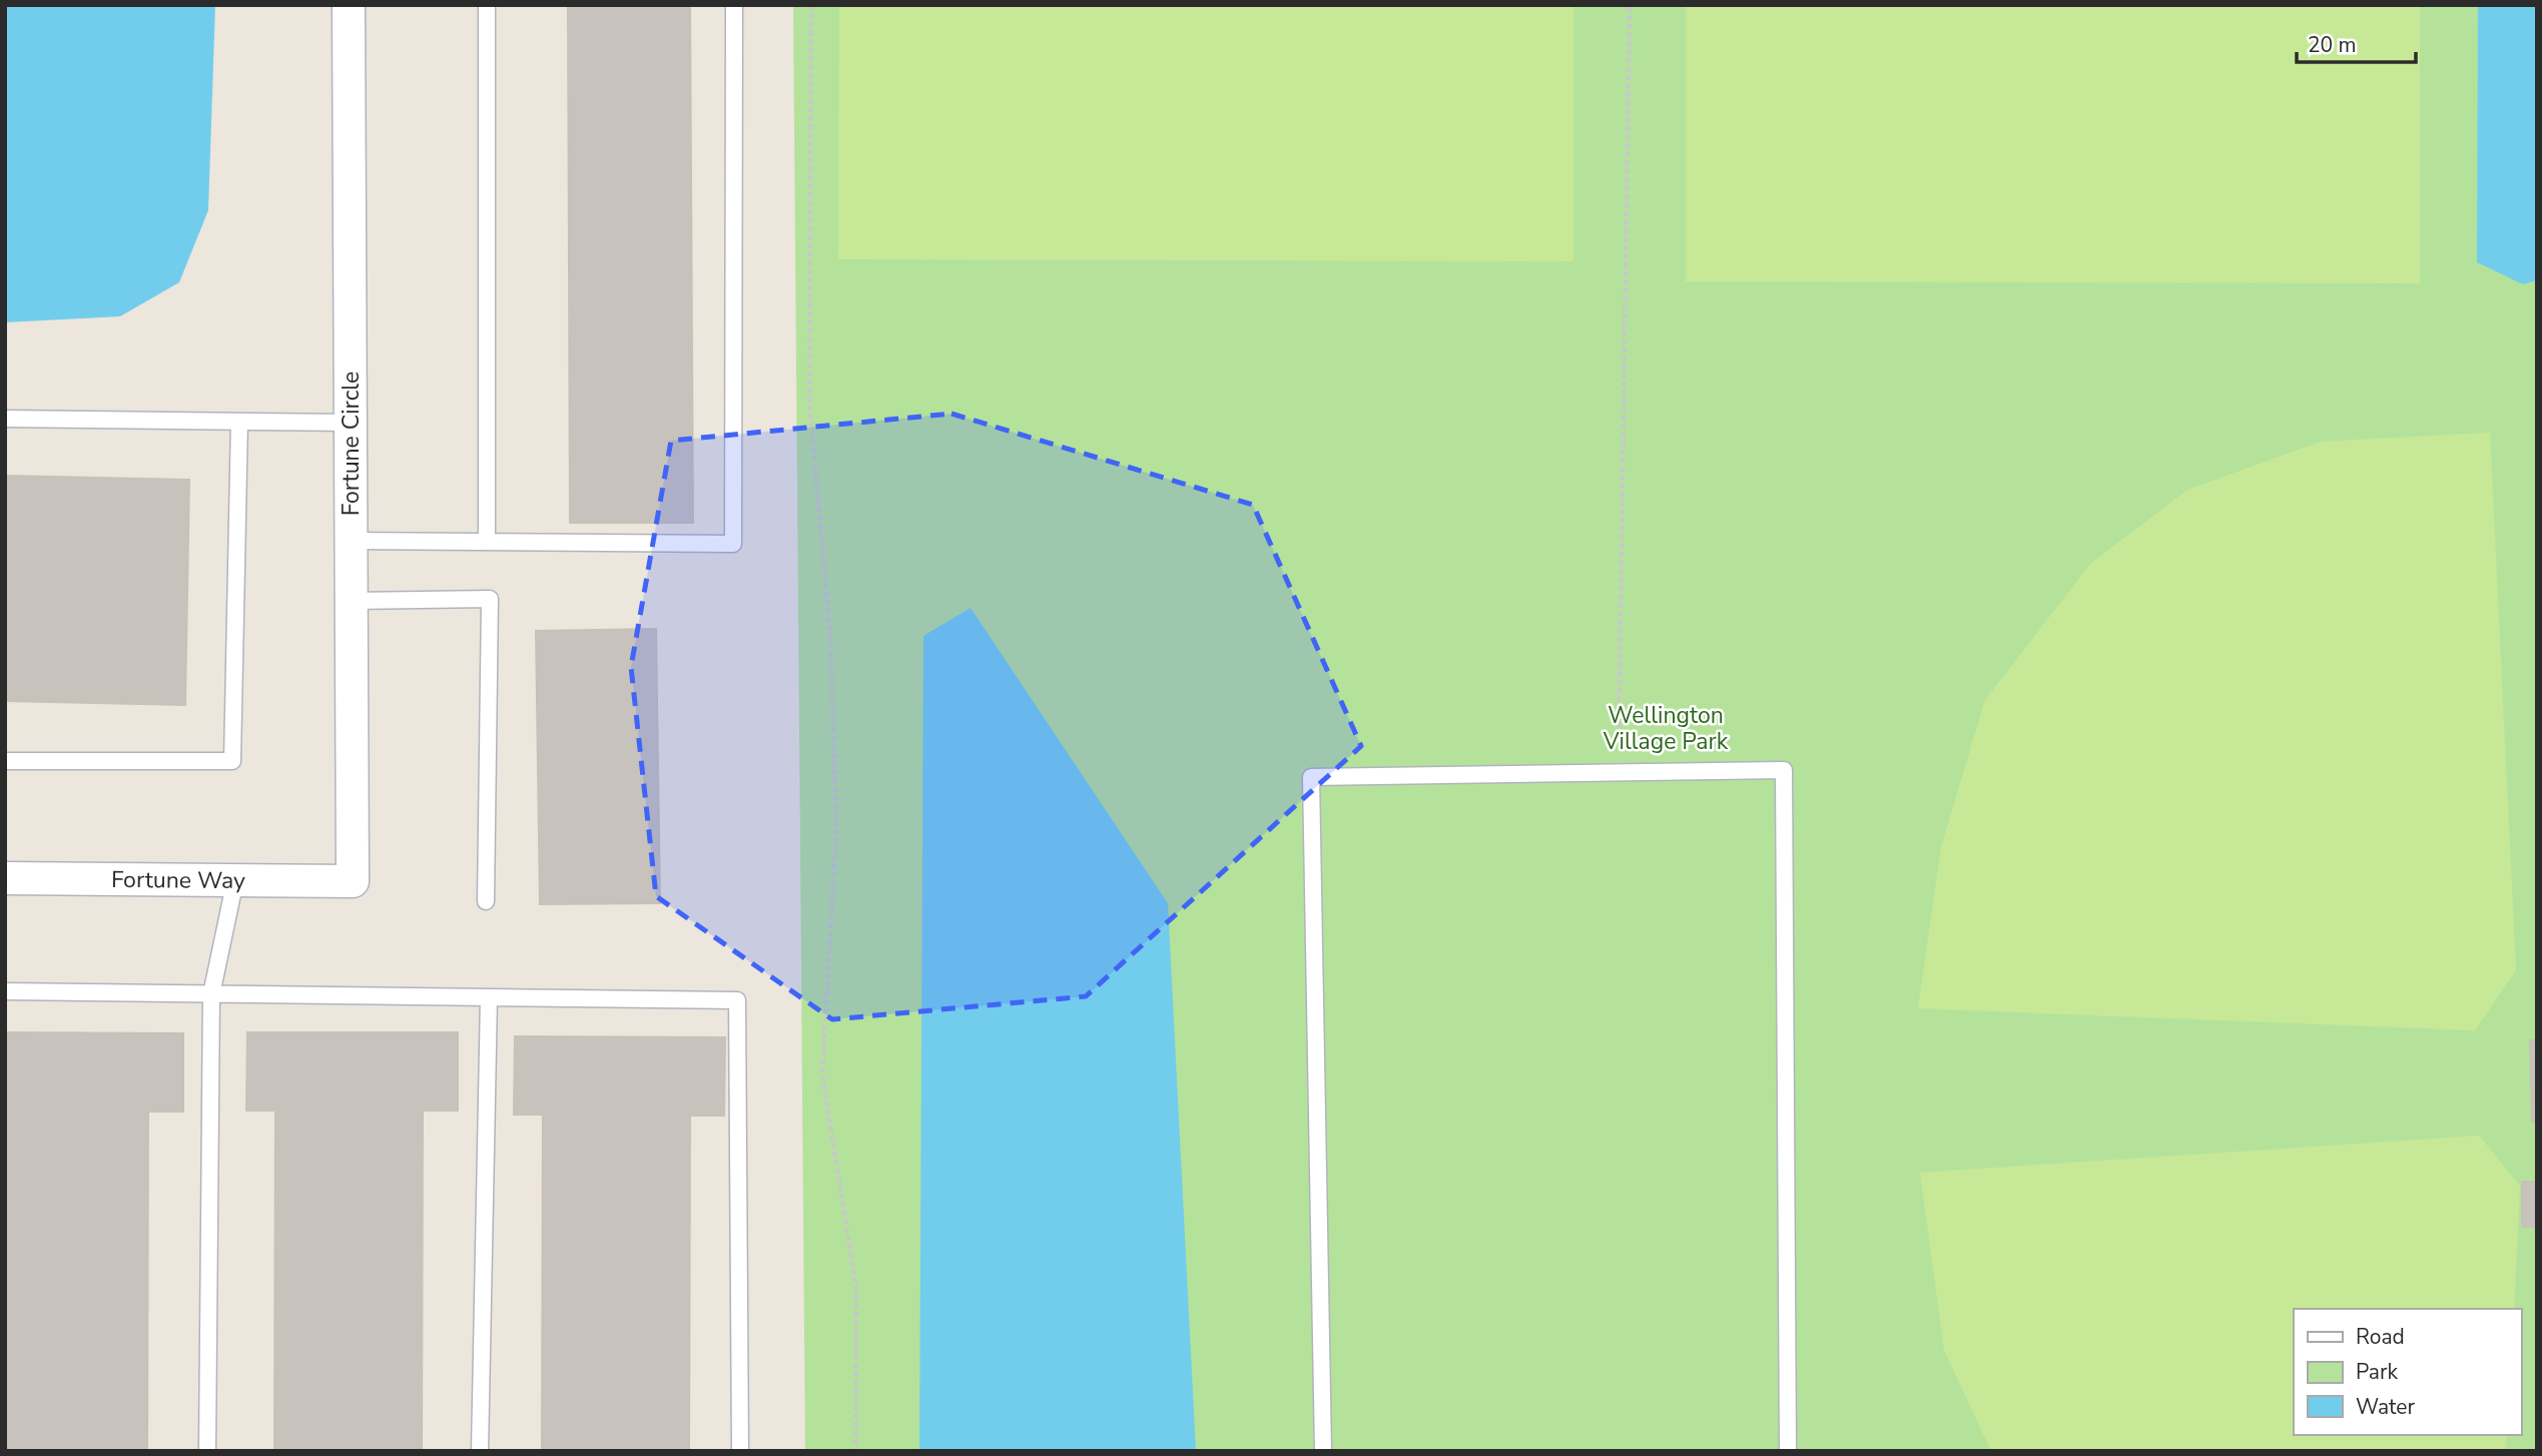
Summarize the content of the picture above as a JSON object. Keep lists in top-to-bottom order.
{
  "streets": {
    "street": ["Fortune Circle", "Fortune Way"]
  },
  "crossings": [
    ["Fortune Circle", "Fortune Way"]
  ],
  "parks": ["Wellington Village Park"],
  "legend": ["Road", "Park", "Water"],
  "scale_bar": "20 m"
}
